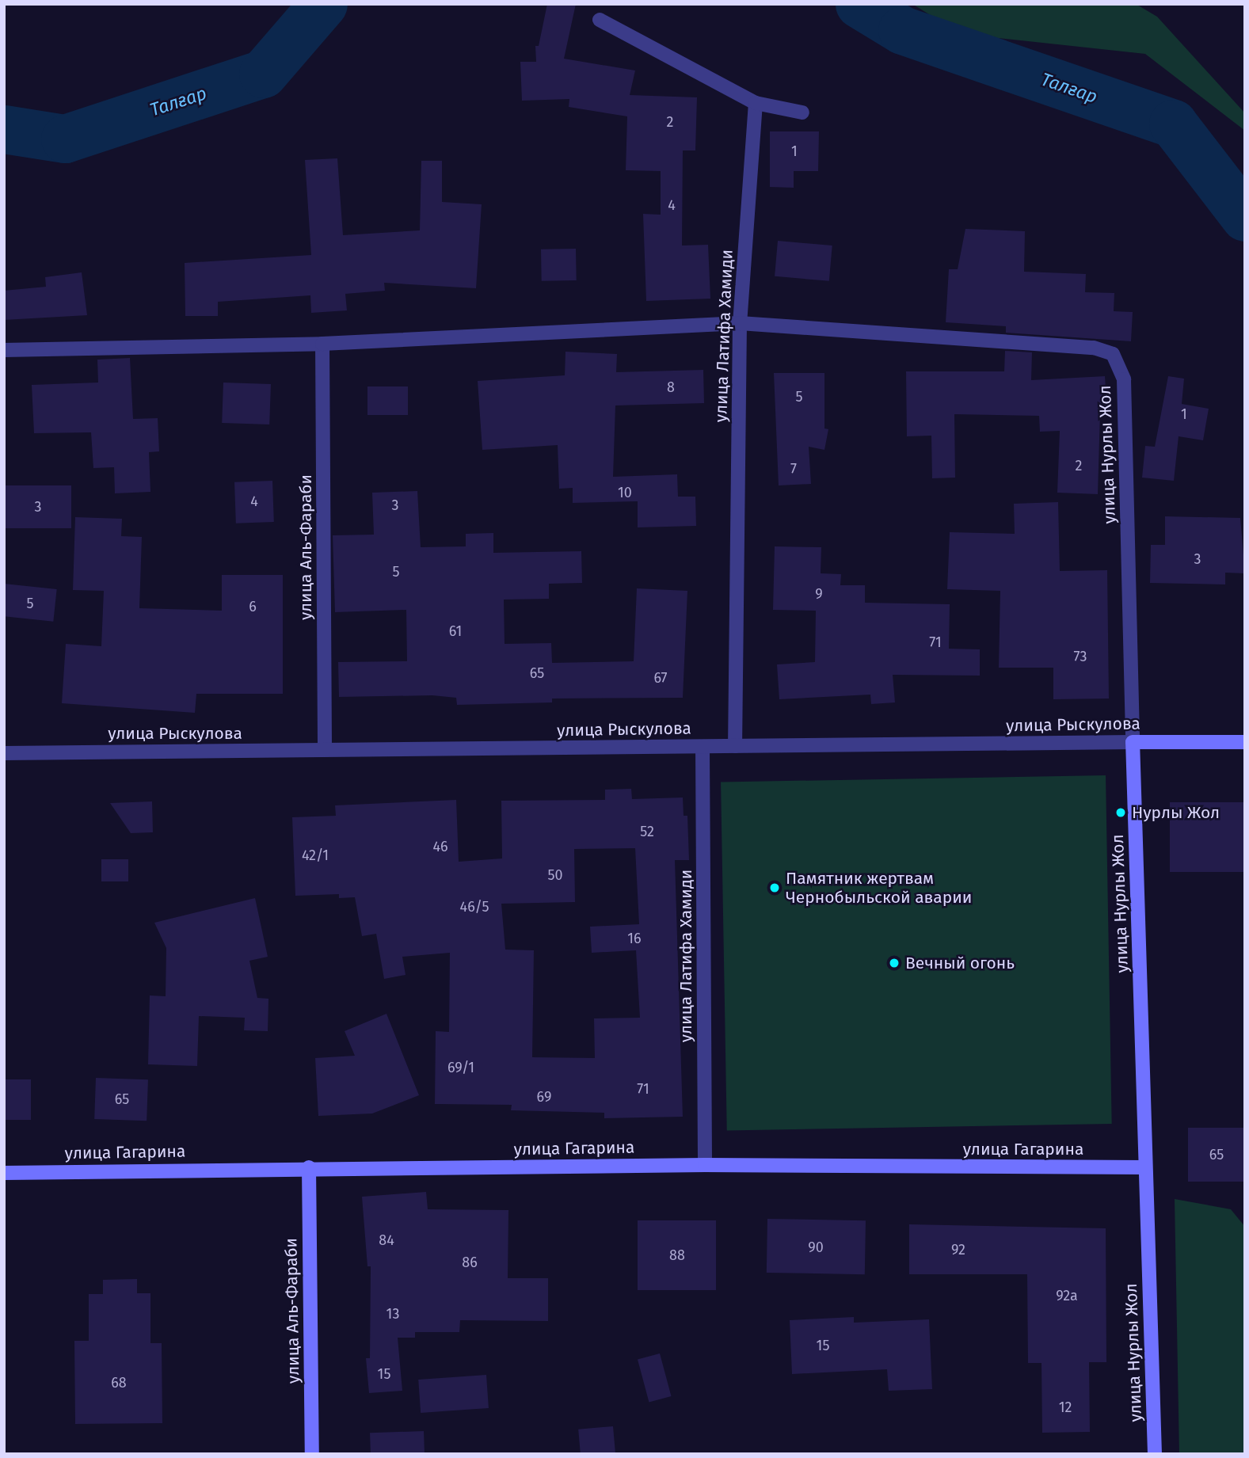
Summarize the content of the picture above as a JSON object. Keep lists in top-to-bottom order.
{
  "streets": {
    "main road": [
      "улица Нурлы Жол",
      "улица Аль-Фараби",
      "улица Рыскулова",
      "улица Гагарина"
    ],
    "street": ["улица Латифа Хамиди"]
  },
  "crossings": [
    ["улица Латифа Хамиди", "улица Нурлы Жол"],
    ["улица Латифа Хамиди", "улица Рыскулова"],
    ["улица Латифа Хамиди", "улица Гагарина"],
    ["улица Нурлы Жол", "улица Рыскулова"],
    ["улица Нурлы Жол", "улица Гагарина"],
    ["улица Аль-Фараби", "улица Рыскулова"],
    ["улица Аль-Фараби", "улица Гагарина"]
  ],
  "water": ["Талғар"],
  "places": ["Нурлы Жол", "Памятник жертвам Чернобыльской аварии", "Вечный огонь"],
  "house_numbers": [
    "2",
    "1",
    "4",
    "8",
    "5",
    "1",
    "2",
    "7",
    "10",
    "4",
    "3",
    "3",
    "3",
    "5",
    "9",
    "5",
    "6",
    "61",
    "71",
    "73",
    "65",
    "67",
    "52",
    "46",
    "42/1",
    "50",
    "46/5",
    "16",
    "69/1",
    "71",
    "69",
    "65",
    "65",
    "84",
    "90",
    "92",
    "88",
    "86",
    "92а",
    "13",
    "15",
    "15",
    "68",
    "12"
  ]
}
